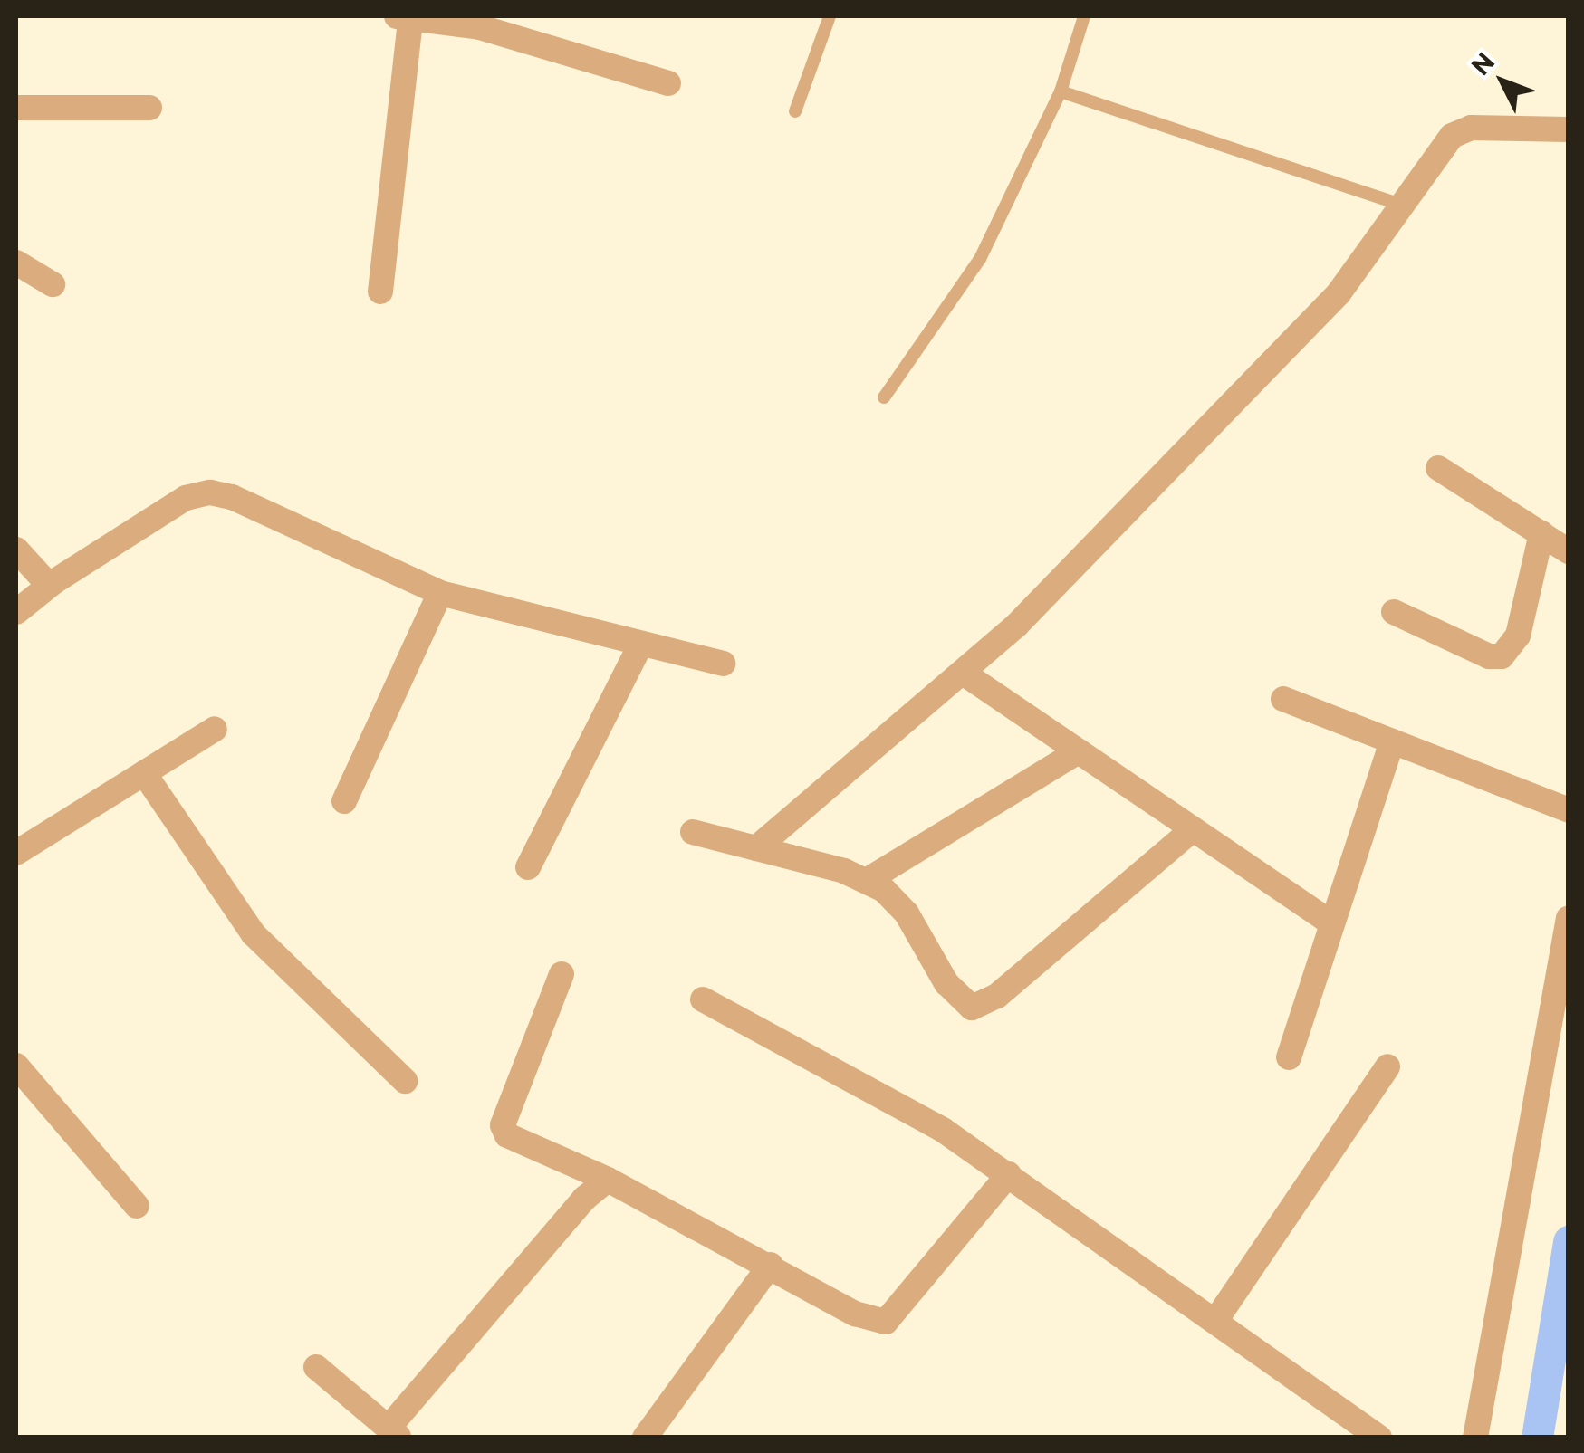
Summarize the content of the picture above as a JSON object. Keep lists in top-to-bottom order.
{
  "north": "top left"
}
